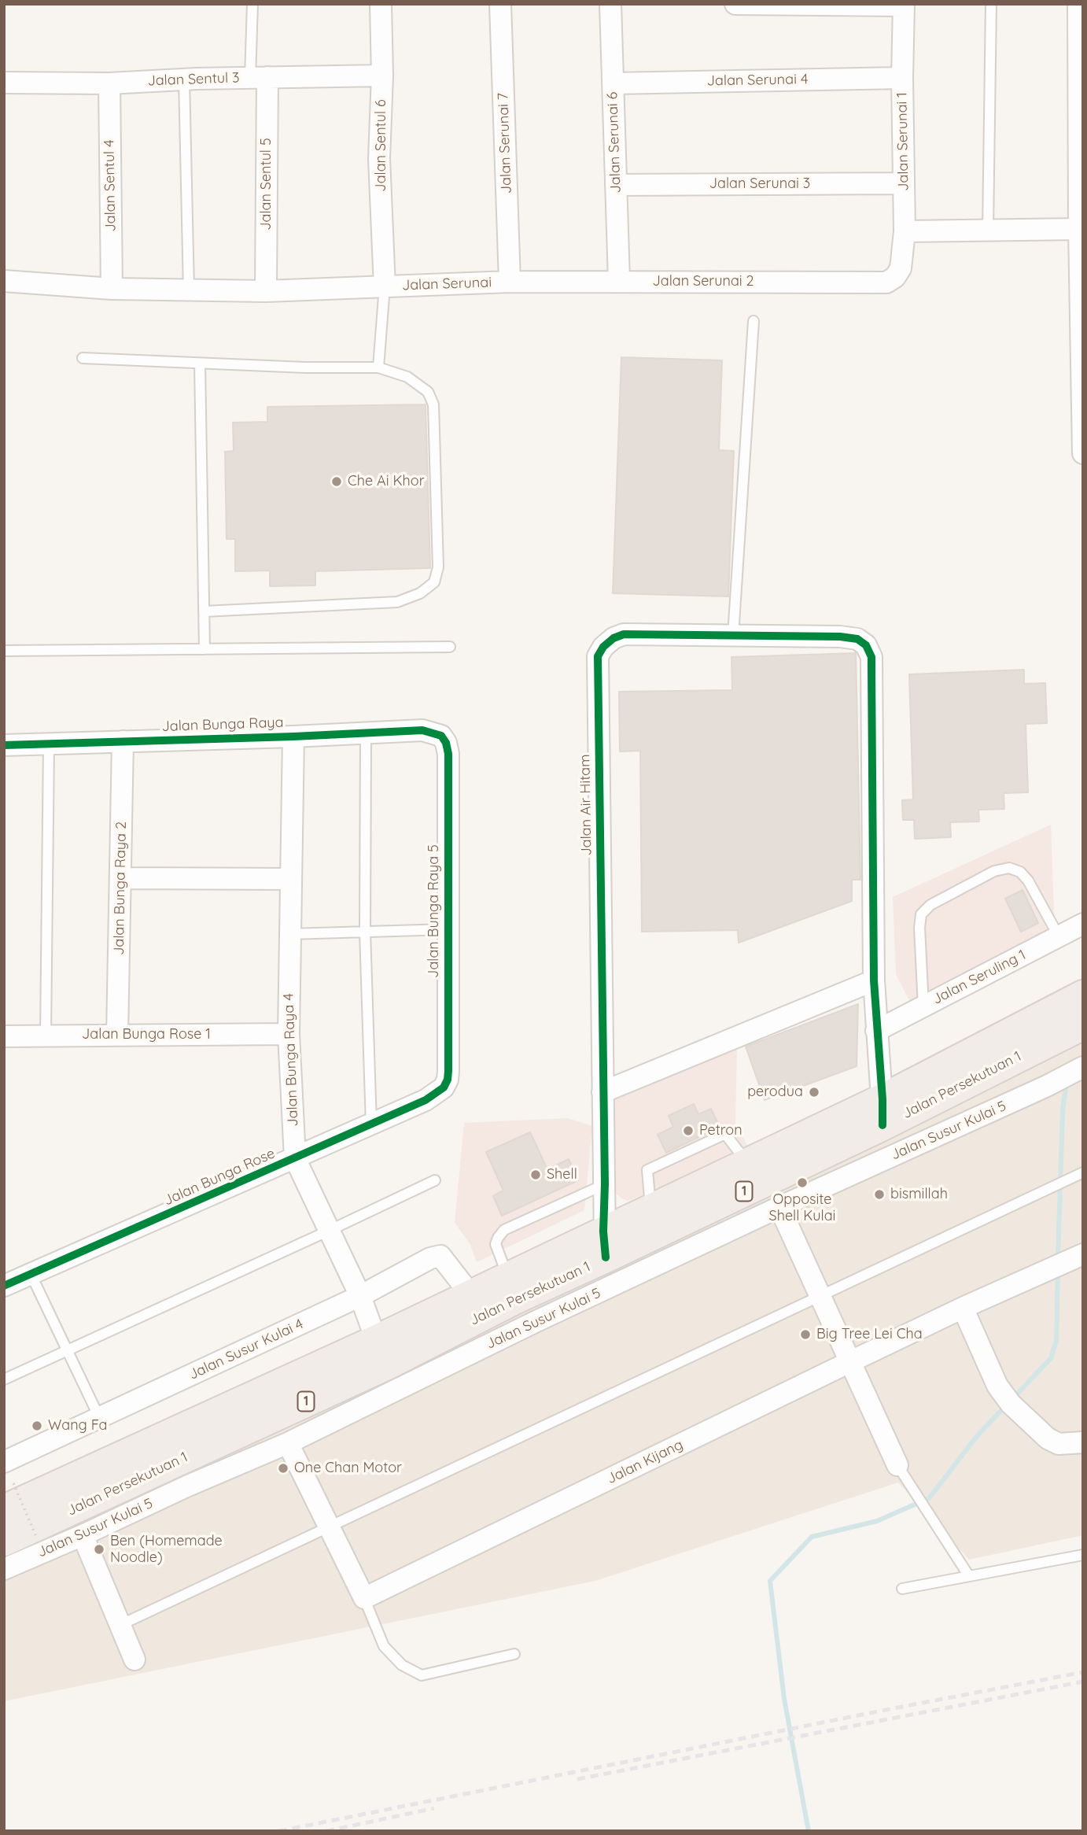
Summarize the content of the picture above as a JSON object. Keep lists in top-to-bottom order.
{
  "streets": {
    "highway": ["Jalan Persekutuan 1", "1"],
    "street": [
      "Jalan Sentul 3",
      "Jalan Serunai 4",
      "Jalan Serunai 1",
      "Jalan Serunai 6",
      "Jalan Serunai 7",
      "Jalan Sentul 6",
      "Jalan Sentul 5",
      "Jalan Serunai 3",
      "Jalan Sentul 4",
      "Jalan Serunai 2",
      "Jalan Serunai",
      "Jalan Bunga Raya",
      "Jalan Air Hitam",
      "Jalan Bunga Raya 2",
      "Jalan Bunga Raya 5",
      "Jalan Seruling 1",
      "Jalan Bunga Rose 1",
      "Jalan Bunga Raya 4",
      "Jalan Susur Kulai 5",
      "Jalan Bunga Rose",
      "Jalan Susur Kulai 4",
      "Jalan Kijang"
    ]
  },
  "crossings": [
    ["Jalan Sentul 3", "Jalan Sentul 6"],
    ["Jalan Sentul 3", "Jalan Sentul 5"],
    ["Jalan Sentul 3", "Jalan Sentul 4"],
    ["Jalan Serunai 4", "Jalan Serunai 1"],
    ["Jalan Serunai 4", "Jalan Serunai 6"],
    ["Jalan Serunai 1", "Jalan Serunai 3"],
    ["Jalan Serunai 1", "Jalan Serunai 2"],
    ["Jalan Serunai 6", "Jalan Serunai 3"],
    ["Jalan Serunai 6", "Jalan Serunai 2"],
    ["Jalan Serunai 7", "Jalan Serunai 2"],
    ["Jalan Serunai 7", "Jalan Serunai"],
    ["Jalan Sentul 6", "Jalan Serunai"],
    ["Jalan Sentul 5", "Jalan Serunai"],
    ["Jalan Sentul 4", "Jalan Serunai"],
    ["Jalan Serunai 2", "Jalan Serunai"],
    ["Jalan Bunga Raya", "Jalan Bunga Raya 2"],
    ["Jalan Bunga Raya", "Jalan Bunga Raya 5"],
    ["Jalan Bunga Raya", "Jalan Bunga Raya 4"],
    ["Jalan Air Hitam", "Jalan Seruling 1"],
    ["Jalan Air Hitam", "Jalan Persekutuan 1"],
    ["Jalan Bunga Raya 2", "Jalan Bunga Rose 1"],
    ["Jalan Bunga Raya 5", "Jalan Bunga Rose"],
    ["Jalan Bunga Rose 1", "Jalan Bunga Raya 4"],
    ["Jalan Bunga Raya 4", "Jalan Persekutuan 1"],
    ["Jalan Bunga Raya 4", "Jalan Bunga Rose"],
    ["Jalan Bunga Raya 4", "Jalan Susur Kulai 4"],
    ["Jalan Persekutuan 1", "Jalan Susur Kulai 4"]
  ],
  "places": [
    "Che Ai Khor",
    "perodua",
    "Petron",
    "Shell",
    "Opposite Shell Kulai",
    "bismillah",
    "Big Tree Lei Cha",
    "Wang Fa",
    "One Chan Motor",
    "Ben (Homemade Noodle)"
  ]
}
